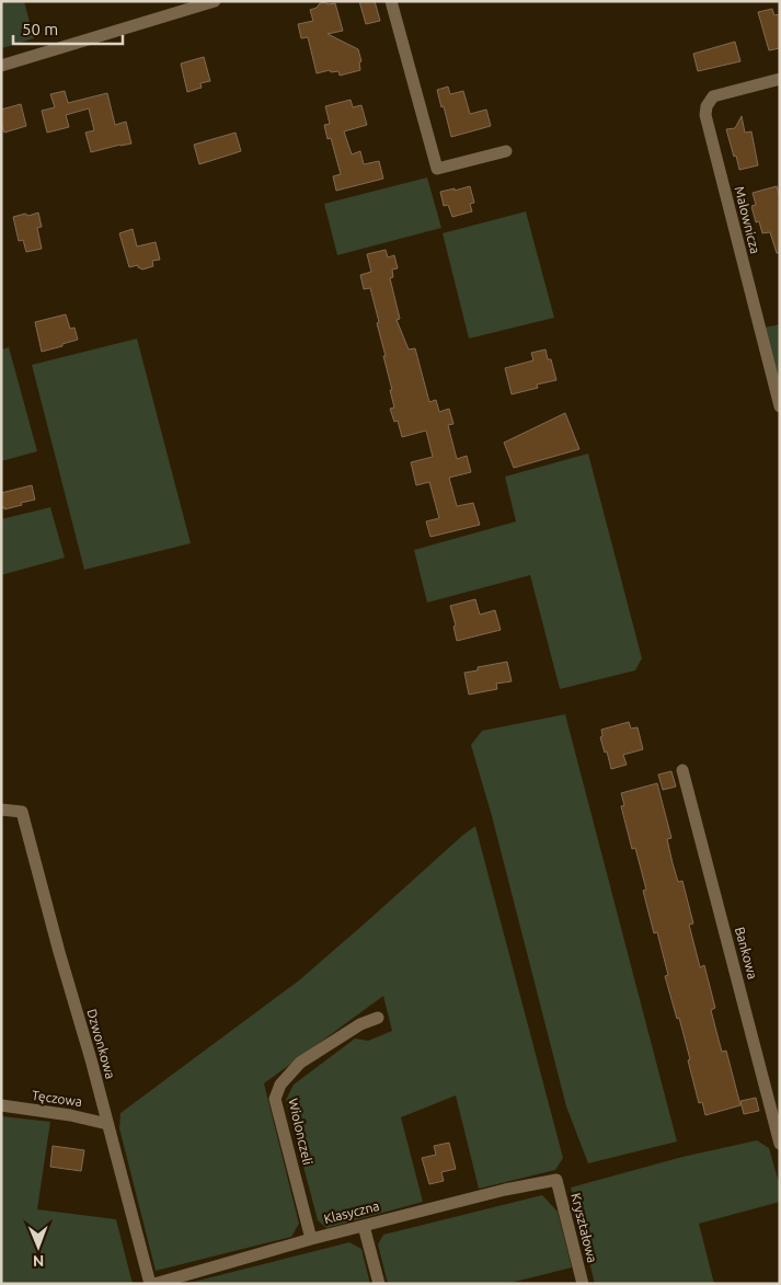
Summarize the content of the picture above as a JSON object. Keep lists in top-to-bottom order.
{
  "streets": {
    "street": [
      "Malownicza",
      "Bankowa",
      "Dzwonkowa",
      "Tęczowa",
      "Wiolonczeli",
      "Klasyczna",
      "Kryształowa"
    ]
  },
  "crossings": [
    ["Dzwonkowa", "Tęczowa"],
    ["Wiolonczeli", "Klasyczna"],
    ["Klasyczna", "Kryształowa"]
  ],
  "scale_bar": "50 m",
  "north": "bottom"
}
